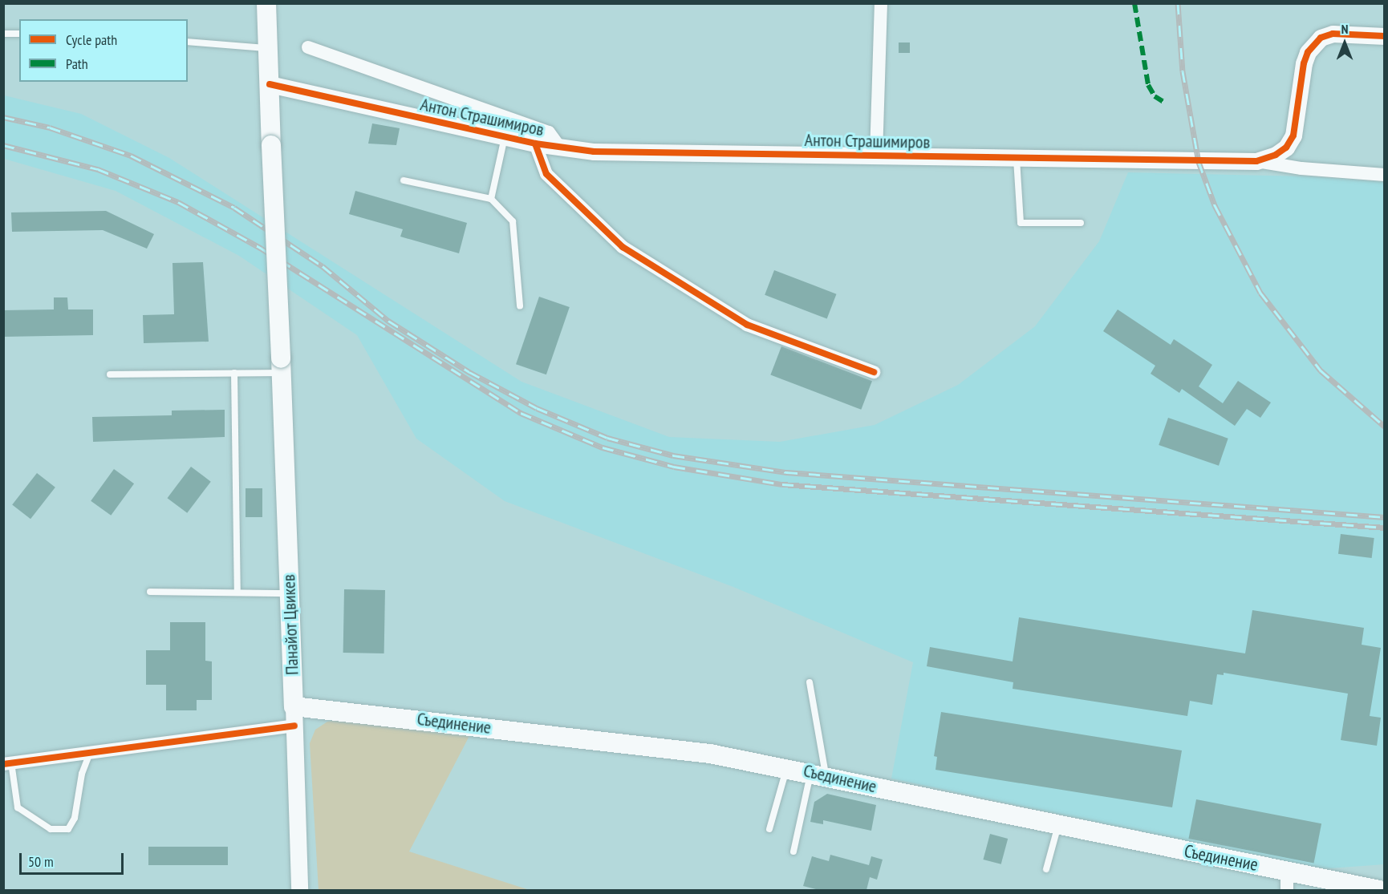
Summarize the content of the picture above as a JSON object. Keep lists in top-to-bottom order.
{
  "streets": {
    "main road": ["Панайот Цвикев", "Съединение"],
    "street": ["Антон Страшимиров"]
  },
  "crossings": [
    ["Антон Страшимиров", "Панайот Цвикев"],
    ["Панайот Цвикев", "Съединение"]
  ],
  "legend": ["Cycle path", "Path"],
  "scale_bar": "50 m",
  "north": "top"
}
